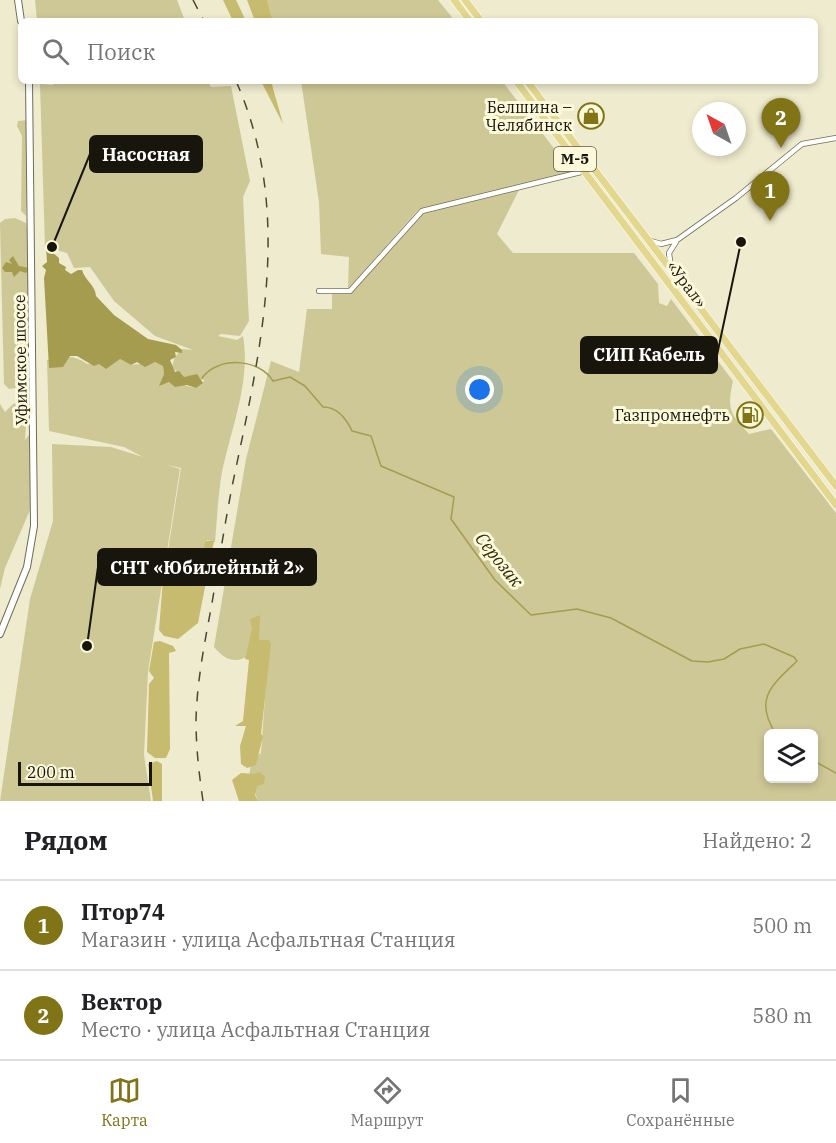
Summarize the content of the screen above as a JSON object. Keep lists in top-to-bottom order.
{
  "streets": {
    "main road": ["М-5", "«Урал»", "Уфимское шоссе"]
  },
  "water": ["Серозак"],
  "places": {
    "shop": ["Белшина – Челябинск"],
    "other": ["СИП Кабель", "Насосная", "СНТ «Юбилейный 2»"],
    "fuel station": ["Газпромнефть"]
  },
  "scale_bar": "200 m",
  "north": "top left",
  "page": {
    "search": "Поиск",
    "pins": ["2", "1"],
    "scale": "200 m",
    "heading": ["Рядом", "Найдено: 2"],
    "list": [
      {
        "mark": "1",
        "name": "Птор74",
        "note": "Магазин · улица Асфальтная Станция",
        "value": "500 m"
      },
      {
        "mark": "2",
        "name": "Вектор",
        "note": "Место · улица Асфальтная Станция",
        "value": "580 m"
      }
    ],
    "nav": ["Карта", "Маршрут", "Сохранённые"]
  }
}
